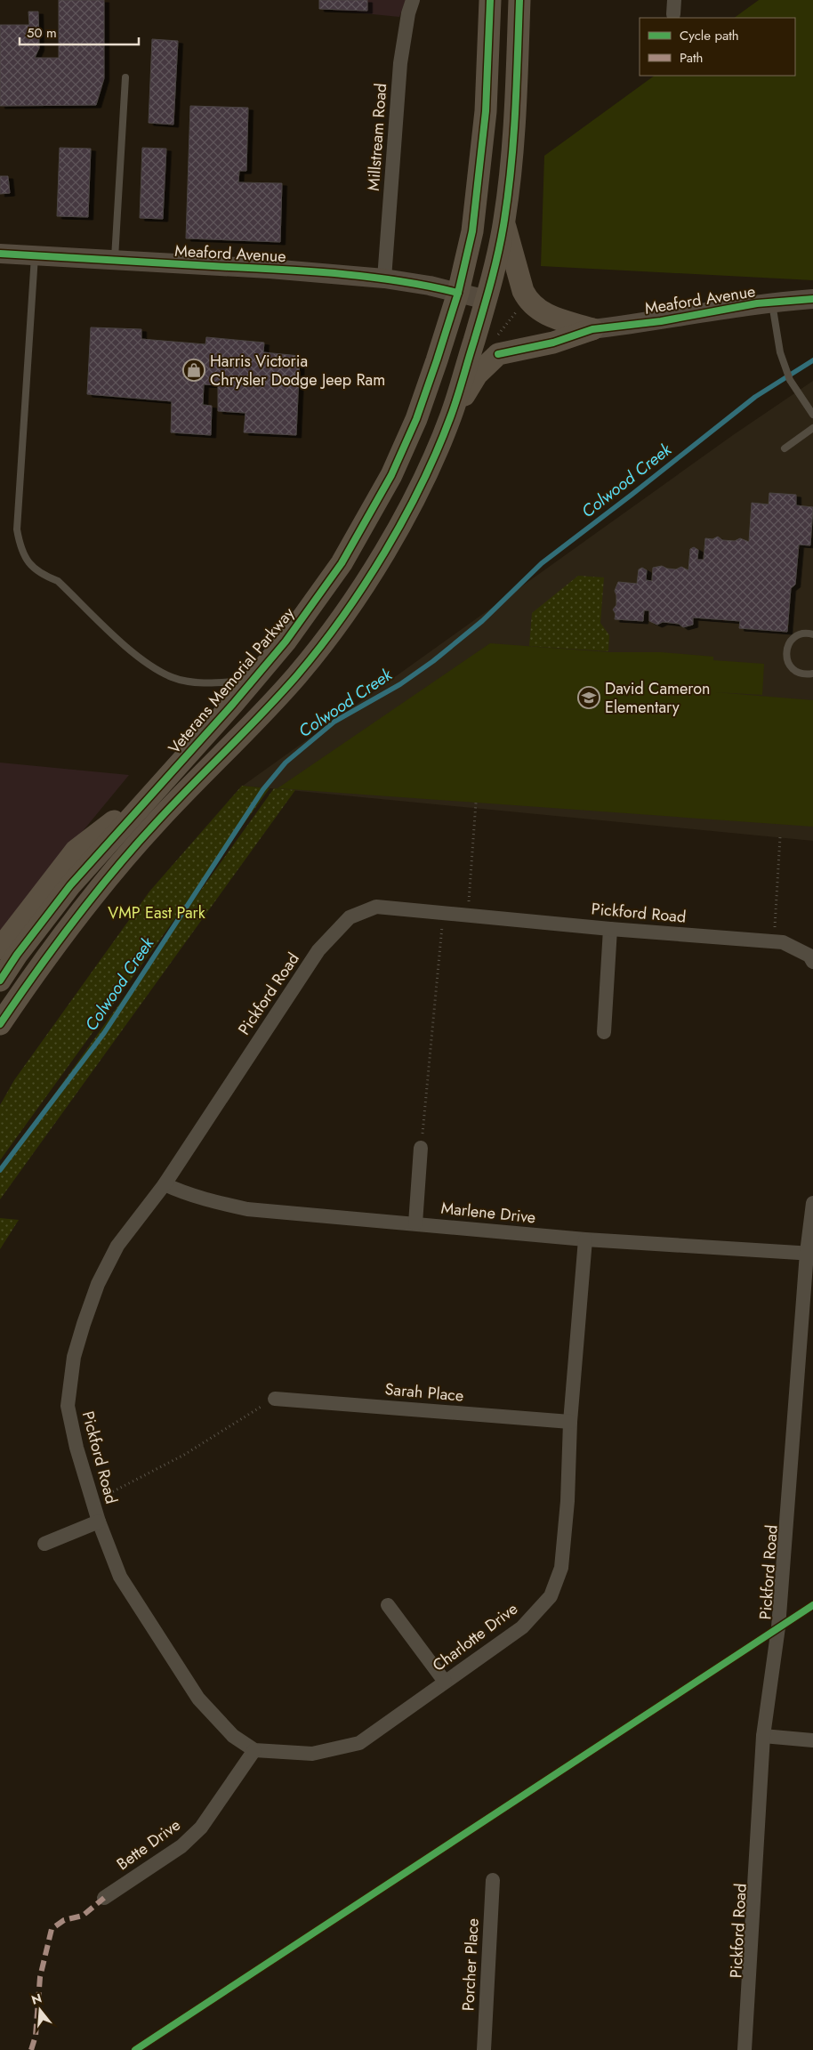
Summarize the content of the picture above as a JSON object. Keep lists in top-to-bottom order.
{
  "streets": {
    "main road": ["Veterans Memorial Parkway"],
    "street": [
      "Millstream Road",
      "Meaford Avenue",
      "Pickford Road",
      "Marlene Drive",
      "Sarah Place",
      "Charlotte Drive",
      "Bette Drive",
      "Porcher Place"
    ]
  },
  "crossings": [
    ["Millstream Road", "Meaford Avenue"],
    ["Meaford Avenue", "Veterans Memorial Parkway"],
    ["Pickford Road", "Marlene Drive"],
    ["Pickford Road", "Charlotte Drive"],
    ["Pickford Road", "Bette Drive"],
    ["Marlene Drive", "Charlotte Drive"],
    ["Sarah Place", "Charlotte Drive"],
    ["Charlotte Drive", "Bette Drive"]
  ],
  "water": ["Colwood Creek"],
  "parks": ["VMP East Park"],
  "places": {
    "shop": ["Harris Victoria Chrysler Dodge Jeep Ram"],
    "school or university": ["David Cameron Elementary"]
  },
  "legend": ["Cycle path", "Path"],
  "scale_bar": "50 m",
  "north": "top"
}
